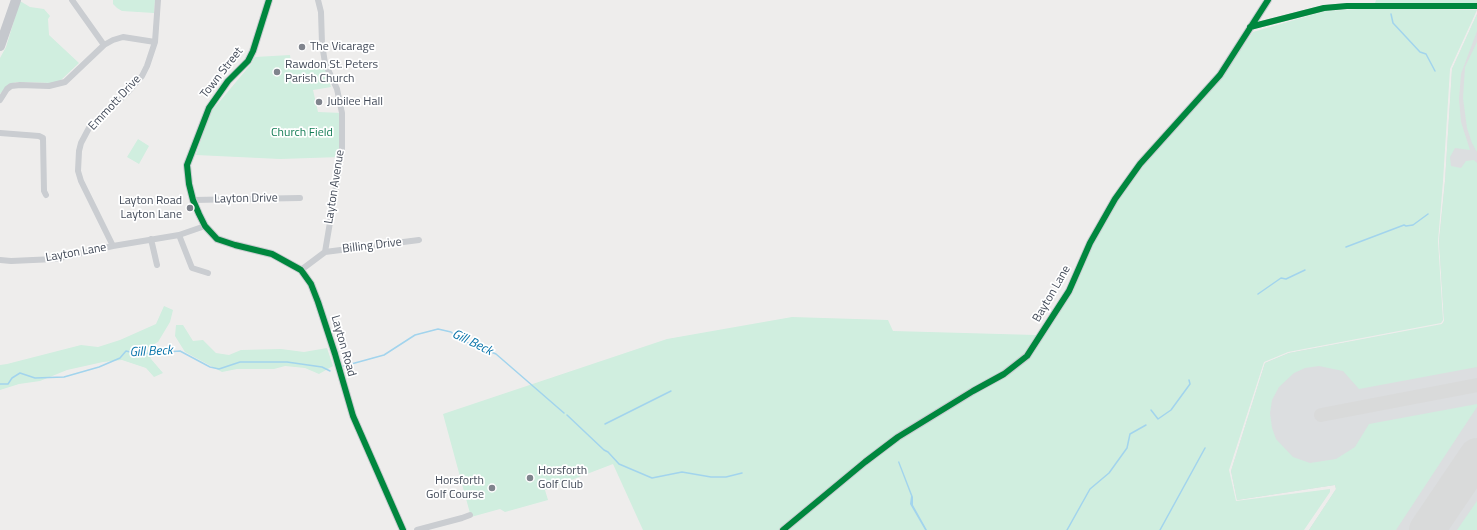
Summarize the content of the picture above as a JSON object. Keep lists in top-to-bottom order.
{
  "streets": {
    "street": [
      "Town Street",
      "Emmott Drive",
      "Layton Avenue",
      "Layton Drive",
      "Billing Drive",
      "Layton Lane",
      "Bayton Lane",
      "Layton Road"
    ]
  },
  "crossings": [
    ["Town Street", "Layton Drive"],
    ["Town Street", "Layton Lane"],
    ["Town Street", "Layton Road"],
    ["Emmott Drive", "Layton Lane"],
    ["Layton Avenue", "Billing Drive"],
    ["Layton Lane", "Layton Road"]
  ],
  "water": ["Gill Beck"],
  "parks": ["Church Field"],
  "places": [
    "The Vicarage",
    "Rawdon St. Peters Parish Church",
    "Jubilee Hall",
    "Layton Road Layton Lane",
    "Horsforth Golf Club",
    "Horsforth Golf Course"
  ]
}
